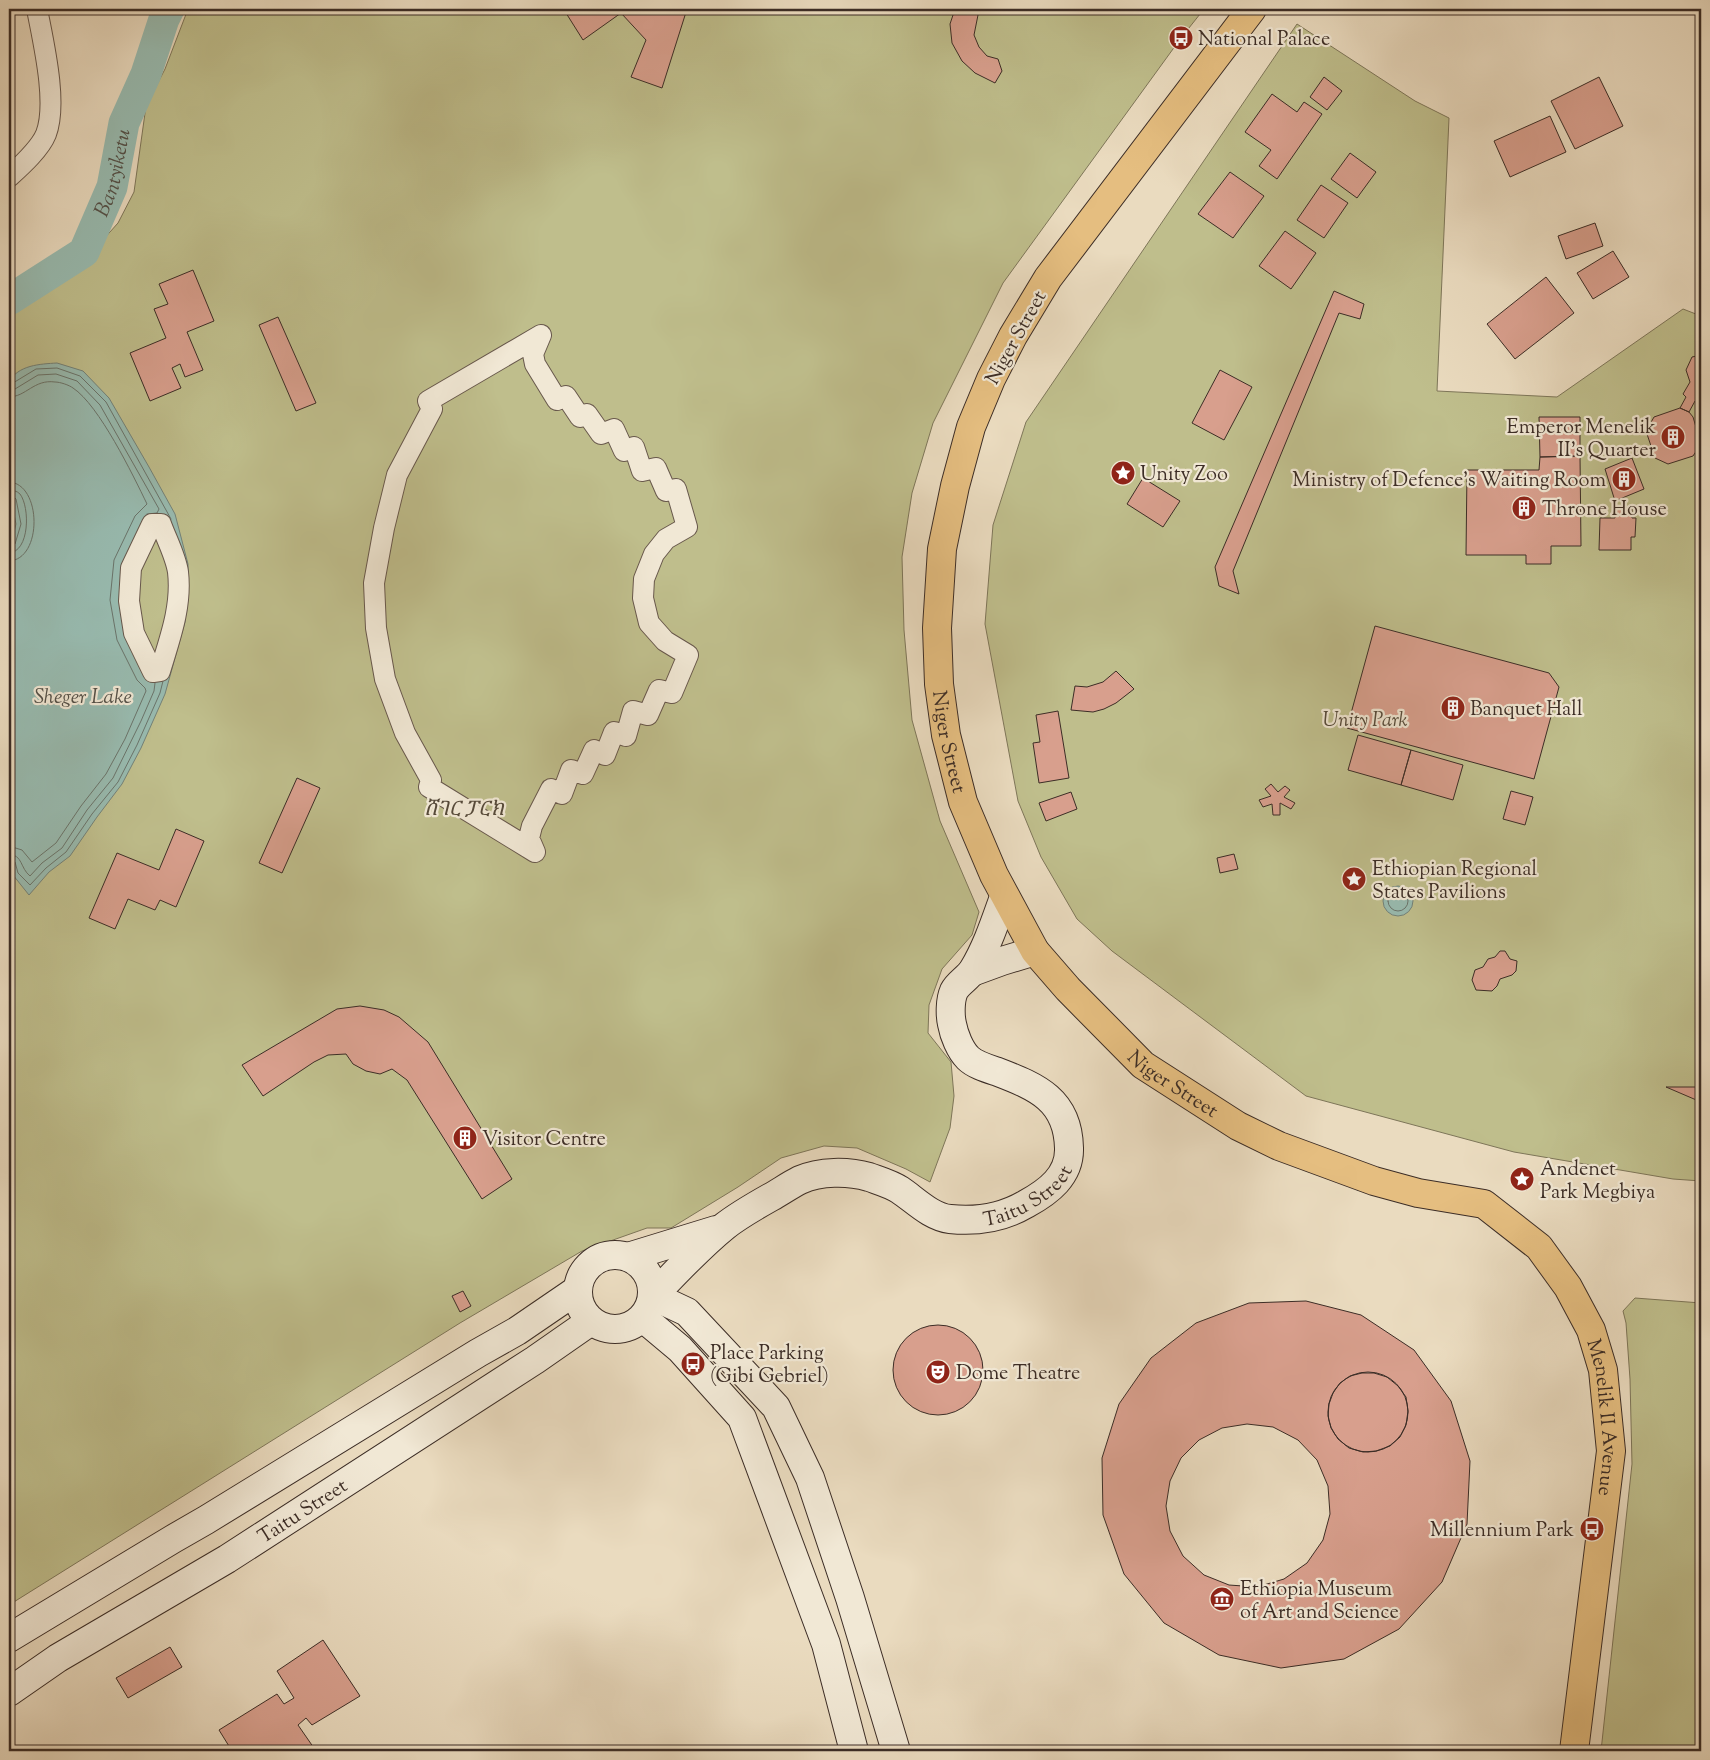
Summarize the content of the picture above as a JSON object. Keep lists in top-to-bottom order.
{
  "streets": {
    "main road": ["Niger Street", "Taitu Street", "Menelik II Avenue"]
  },
  "crossings": [
    ["Niger Street", "Taitu Street"],
    ["Niger Street", "Menelik II Avenue"]
  ],
  "water": ["Bantyiketu", "Sheger Lake"],
  "parks": ["Unity Park", "ሸገር ፓርክ"],
  "places": {
    "bus stop": ["National Palace", "Place Parking (Gibi Gebriel)", "Millennium Park"],
    "building": [
      "Emperor Menelik II's Quarter",
      "Ministry of Defence's Waiting Room",
      "Throne House",
      "Banquet Hall",
      "Visitor Centre"
    ],
    "place": ["Unity Zoo", "Ethiopian Regional States Pavilions", "Andenet Park Megbiya"],
    "theatre": ["Dome Theatre"],
    "museum": ["Ethiopia Museum of Art and Science"]
  }
}
